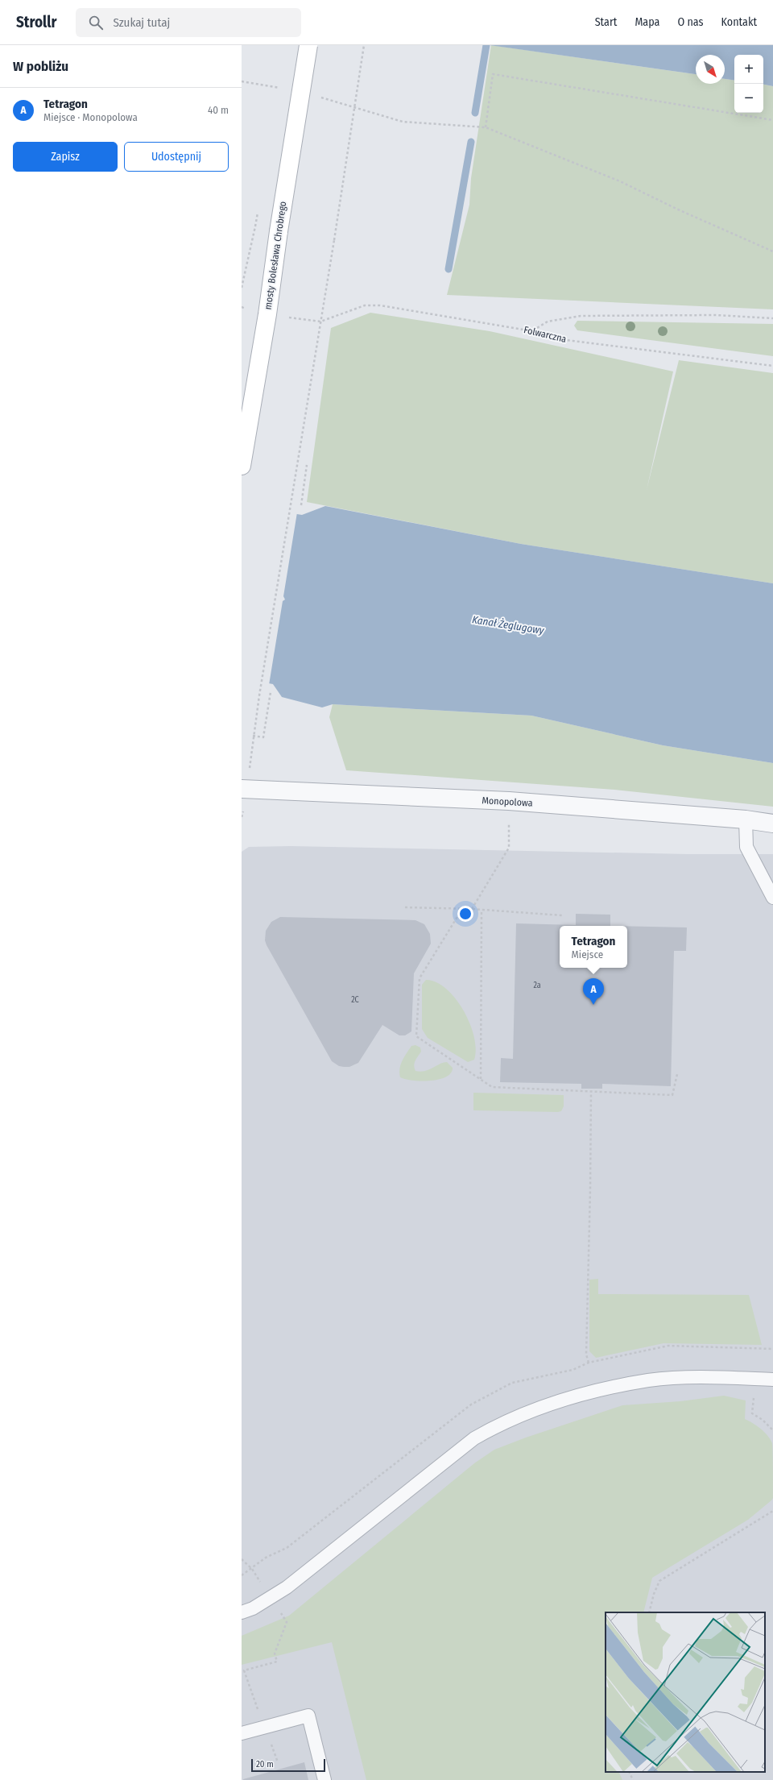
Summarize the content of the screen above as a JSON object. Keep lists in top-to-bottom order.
{
  "streets": {
    "main road": ["mosty Bolesława Chrobrego"],
    "street": ["Monopolowa"],
    "path": ["Folwarczna"]
  },
  "water": ["Kanał Żeglugowy"],
  "house_numbers": ["2a", "2C"],
  "scale_bar": "20 m",
  "north": "bottom right",
  "page": {
    "header": "Strollr",
    "search": "Szukaj tutaj",
    "nav": [
      "Start",
      "Mapa",
      "O nas",
      "Kontakt"
    ],
    "heading": "W pobliżu",
    "map_buttons": ["+", "−"],
    "list": [
      {
        "mark": "A",
        "name": "Tetragon",
        "note": "Miejsce · Monopolowa",
        "value": "40 m"
      }
    ],
    "buttons": ["Zapisz", "Udostępnij"],
    "popup": ["Tetragon", "Miejsce"],
    "pins": "A",
    "scale": "20 m"
  }
}
